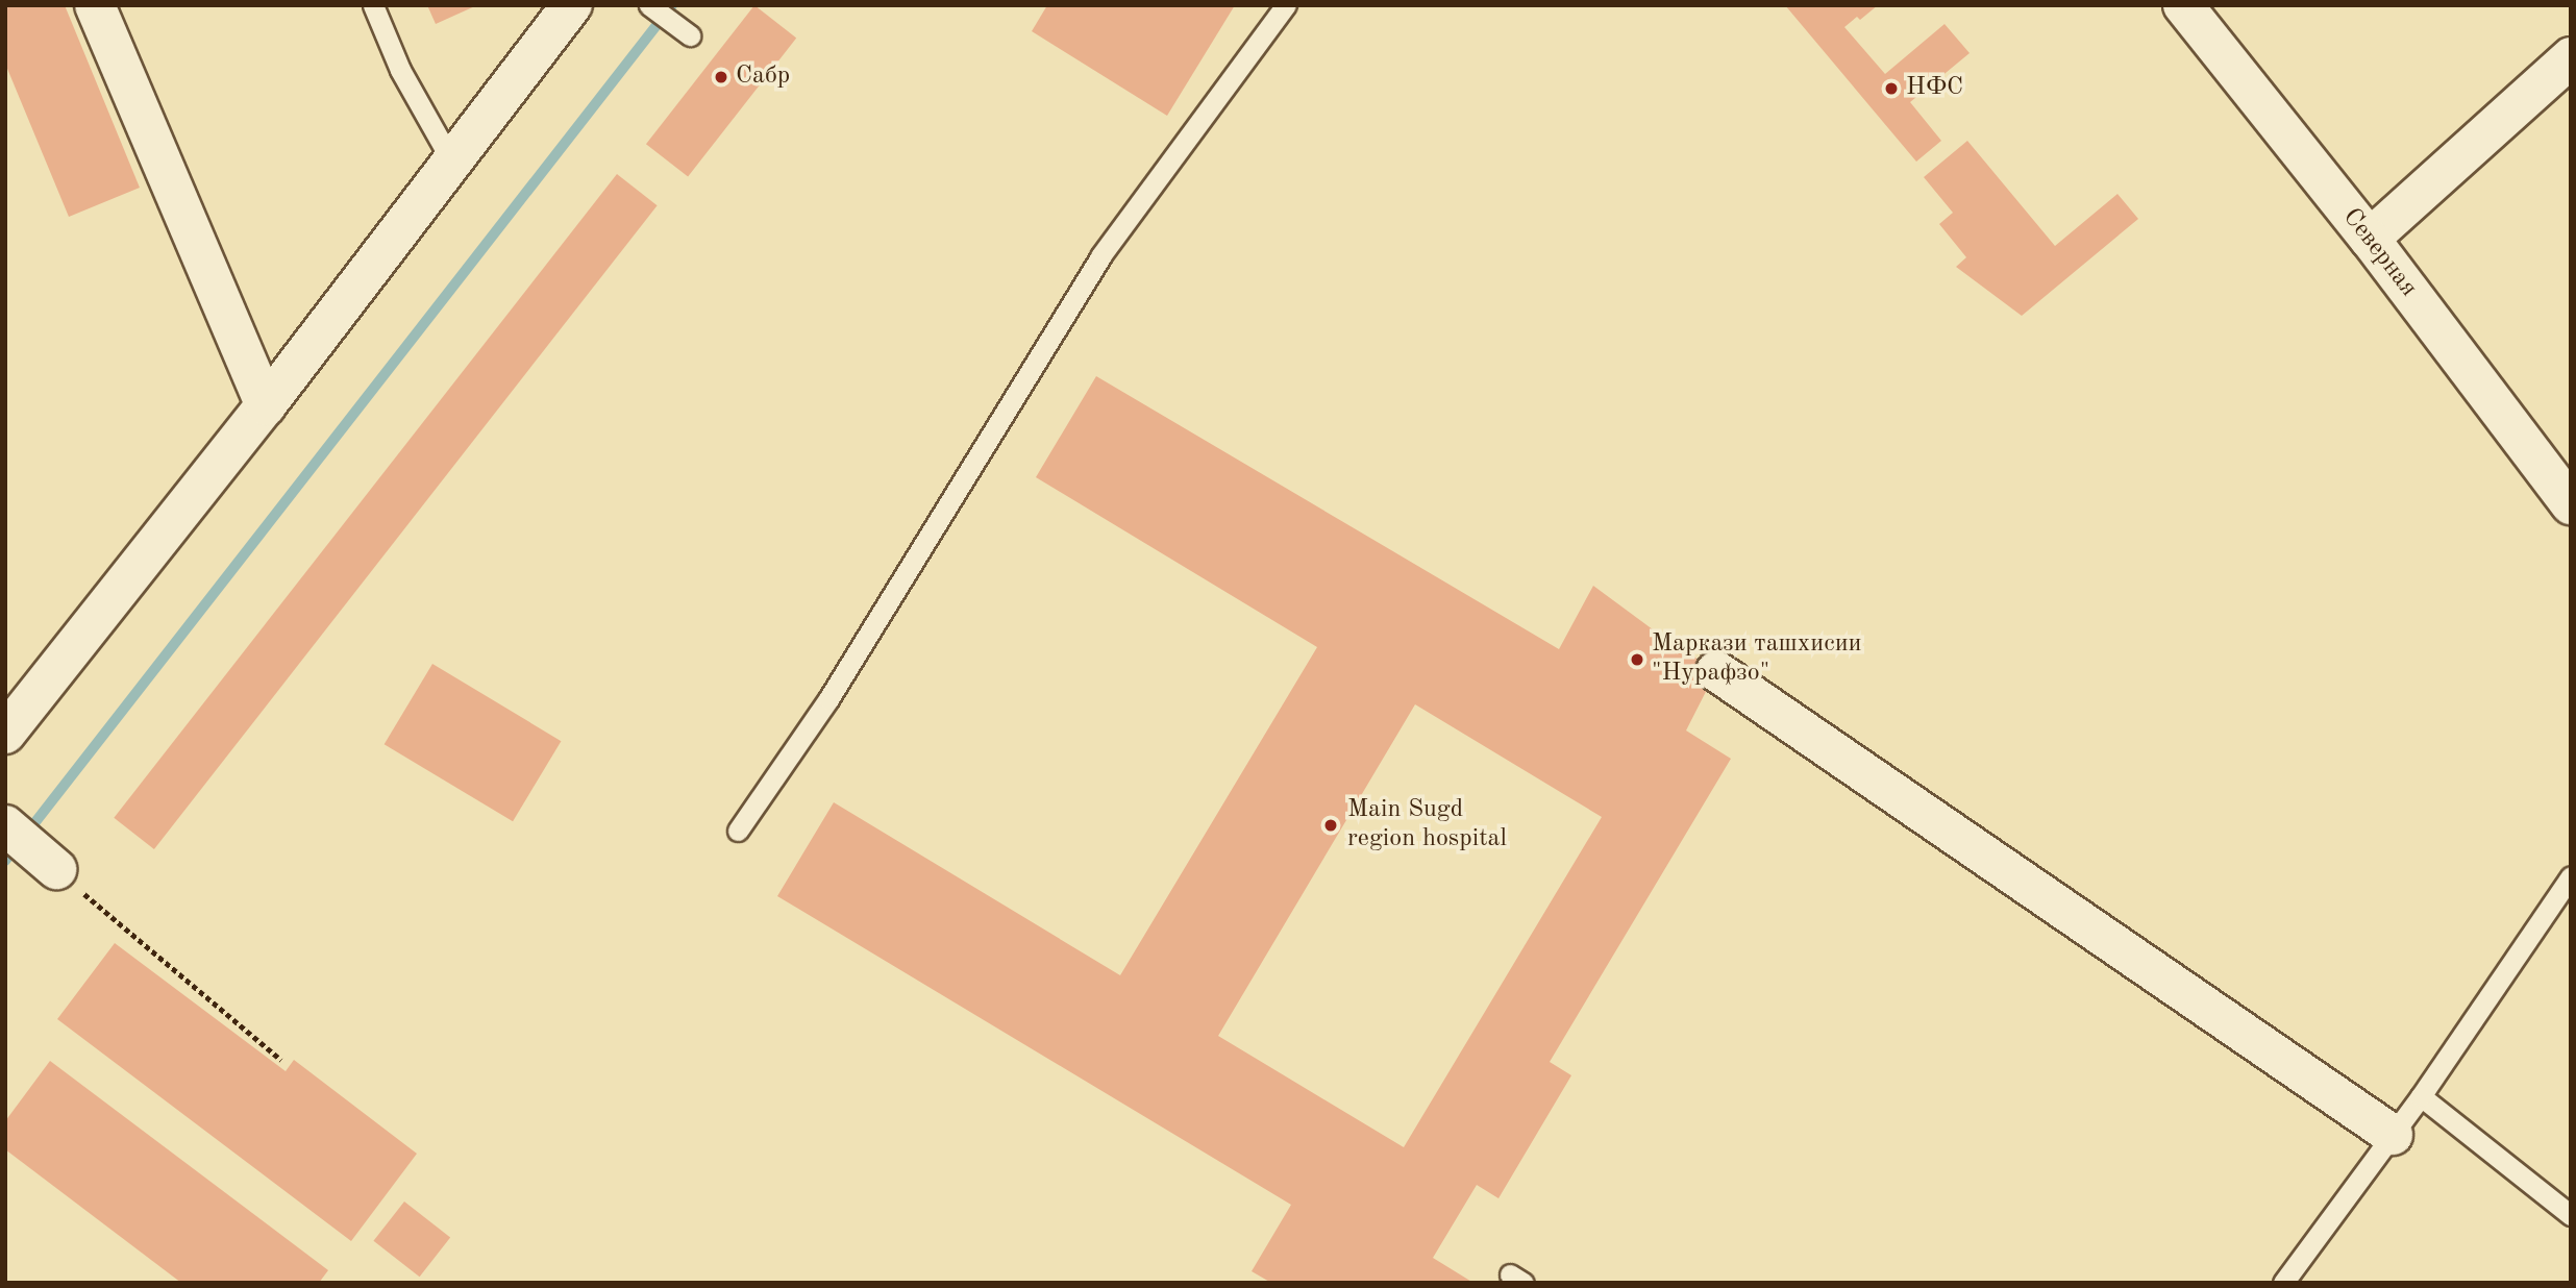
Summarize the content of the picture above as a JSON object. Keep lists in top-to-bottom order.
{
  "streets": {
    "street": ["Северная"]
  },
  "places": [
    "Сабр",
    "НФС",
    "Маркази ташхисии \"Нурафзо\"",
    "Main Sugd region hospital"
  ]
}
